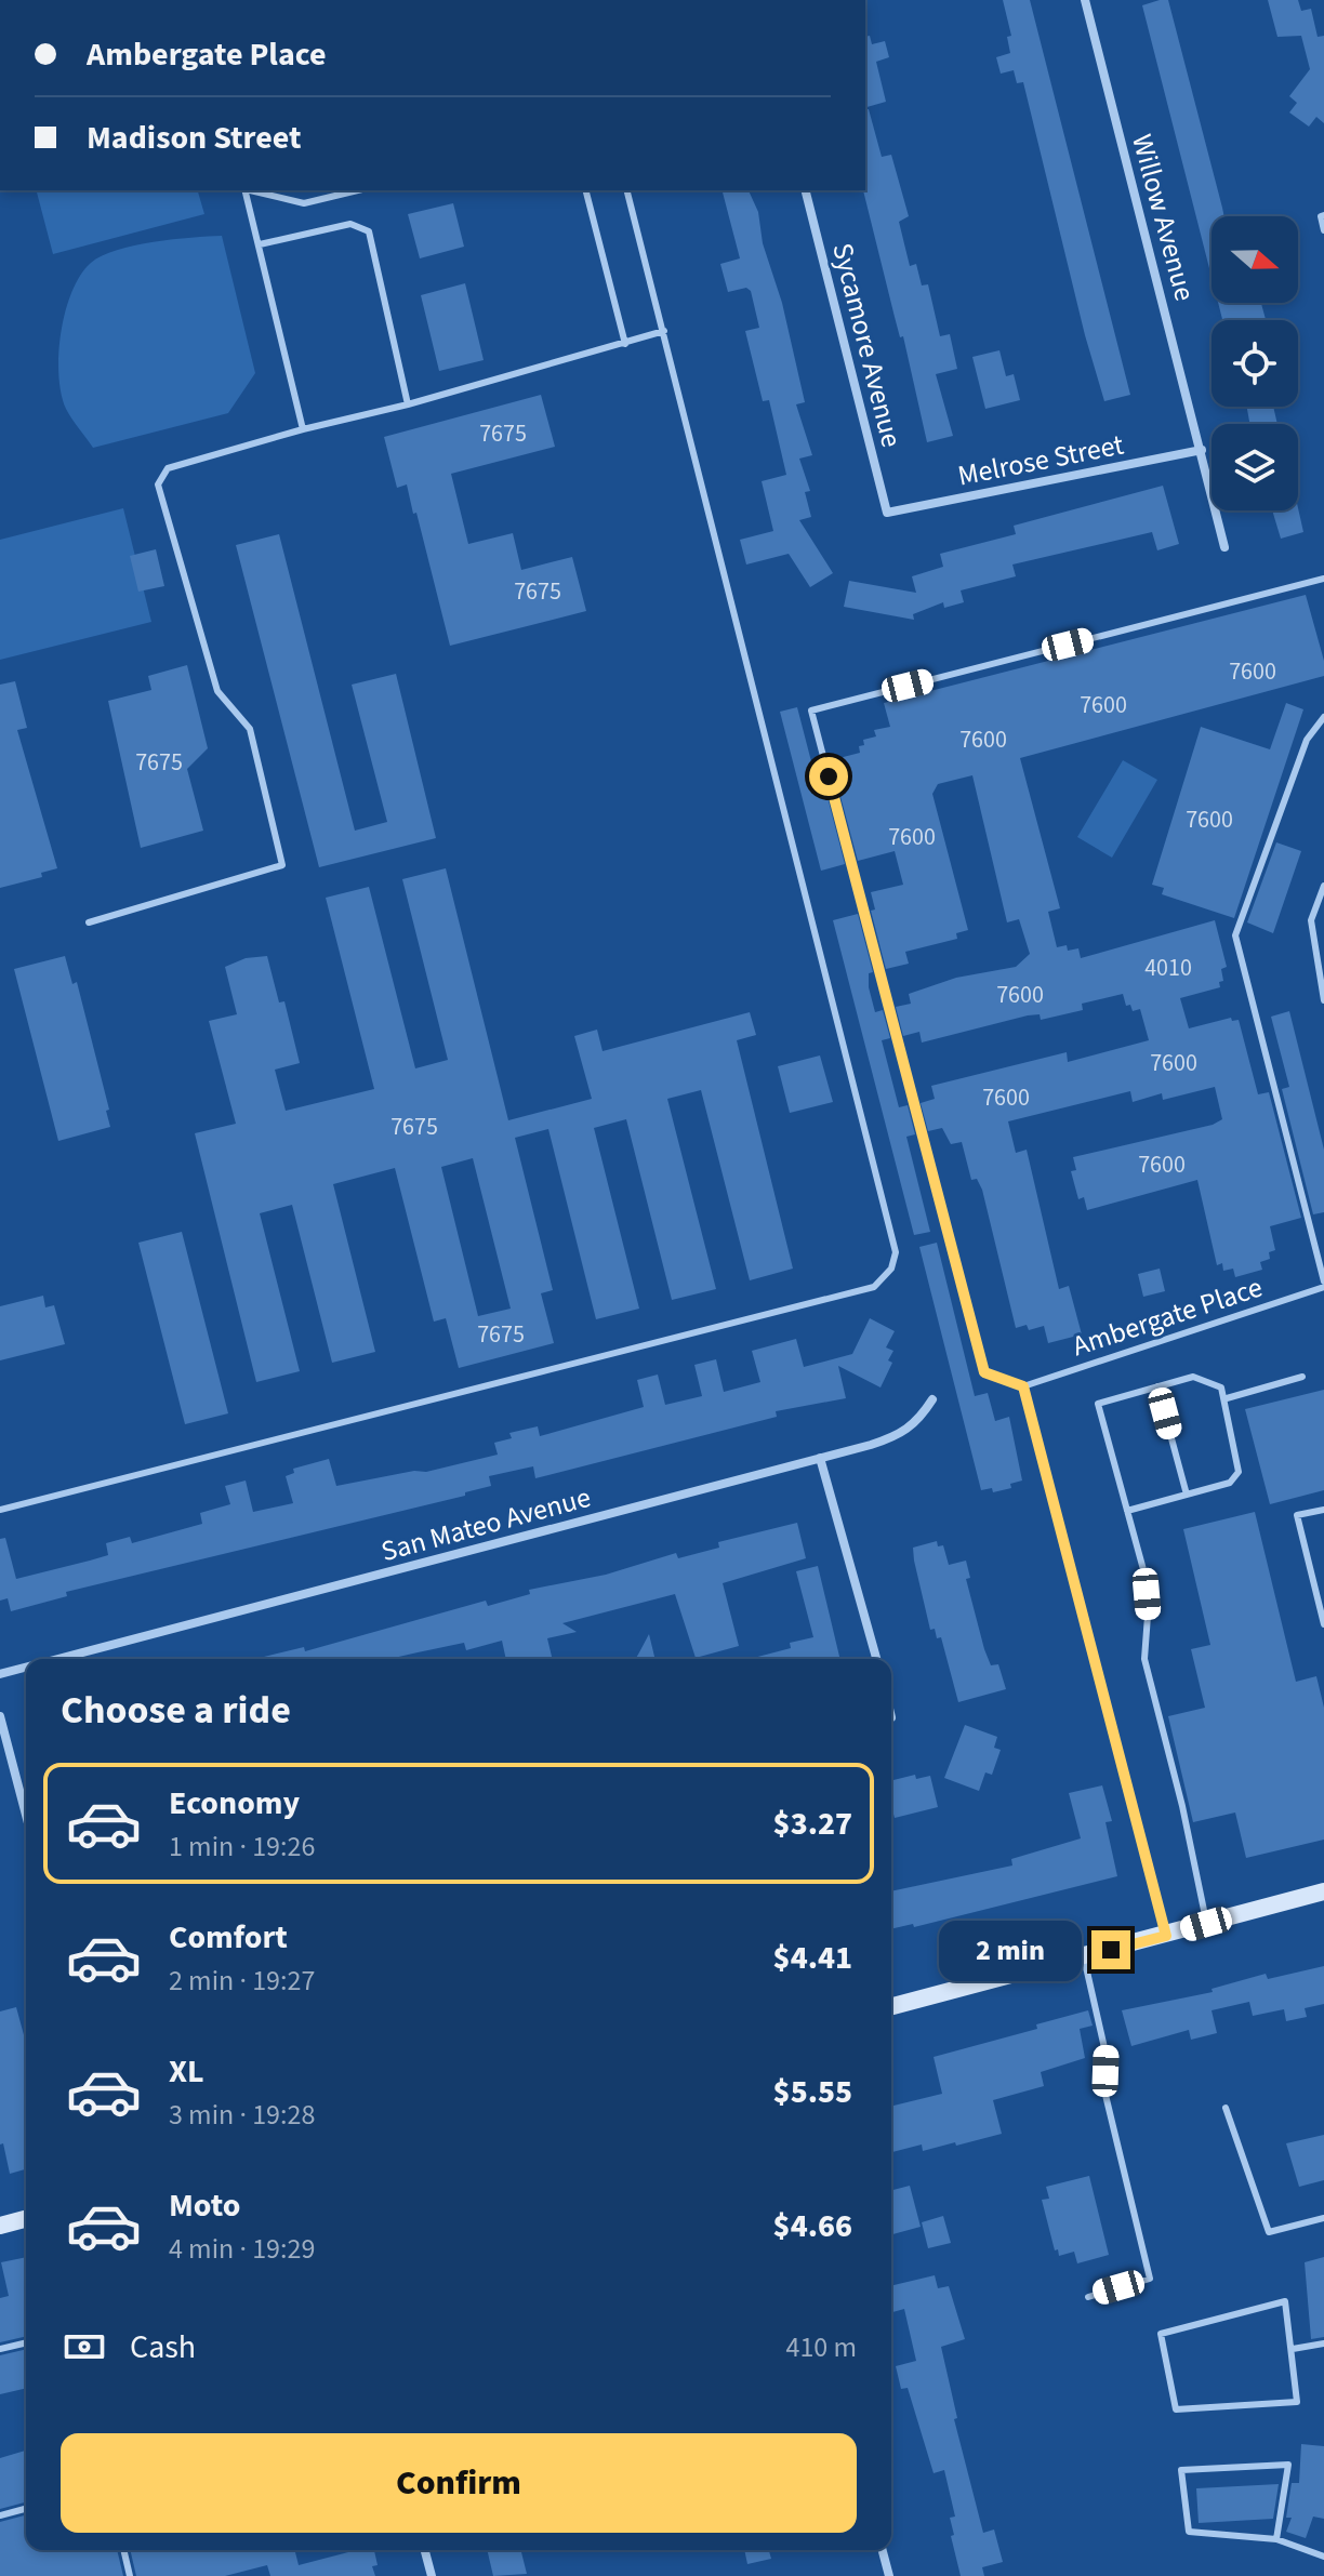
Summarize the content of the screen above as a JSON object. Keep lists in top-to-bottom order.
{
  "streets": {
    "street": [
      "Willow Avenue",
      "Sycamore Avenue",
      "Melrose Street",
      "San Mateo Avenue"
    ],
    "lane": ["Ambergate Place"]
  },
  "crossings": [
    ["Willow Avenue", "Melrose Street"],
    ["Sycamore Avenue", "Melrose Street"]
  ],
  "house_numbers": [
    "7675",
    "7675",
    "7600",
    "7600",
    "7600",
    "7675",
    "7600",
    "7600",
    "4010",
    "7600",
    "7600",
    "7600",
    "7675",
    "7600",
    "7675"
  ],
  "north": "right",
  "page": {
    "banner": ["Ambergate Place", "Madison Street"],
    "heading": "Choose a ride",
    "list": [
      {
        "name": "Economy",
        "note": "1 min · 19:26",
        "value": "$3.27"
      },
      {
        "name": "Comfort",
        "note": "2 min · 19:27",
        "value": "$4.41"
      },
      {
        "name": "XL",
        "note": "3 min · 19:28",
        "value": "$5.55"
      },
      {
        "name": "Moto",
        "note": "4 min · 19:29",
        "value": "$4.66"
      }
    ],
    "bubble": "2 min",
    "pay": ["Cash", "410 m"],
    "buttons": "Confirm"
  }
}
